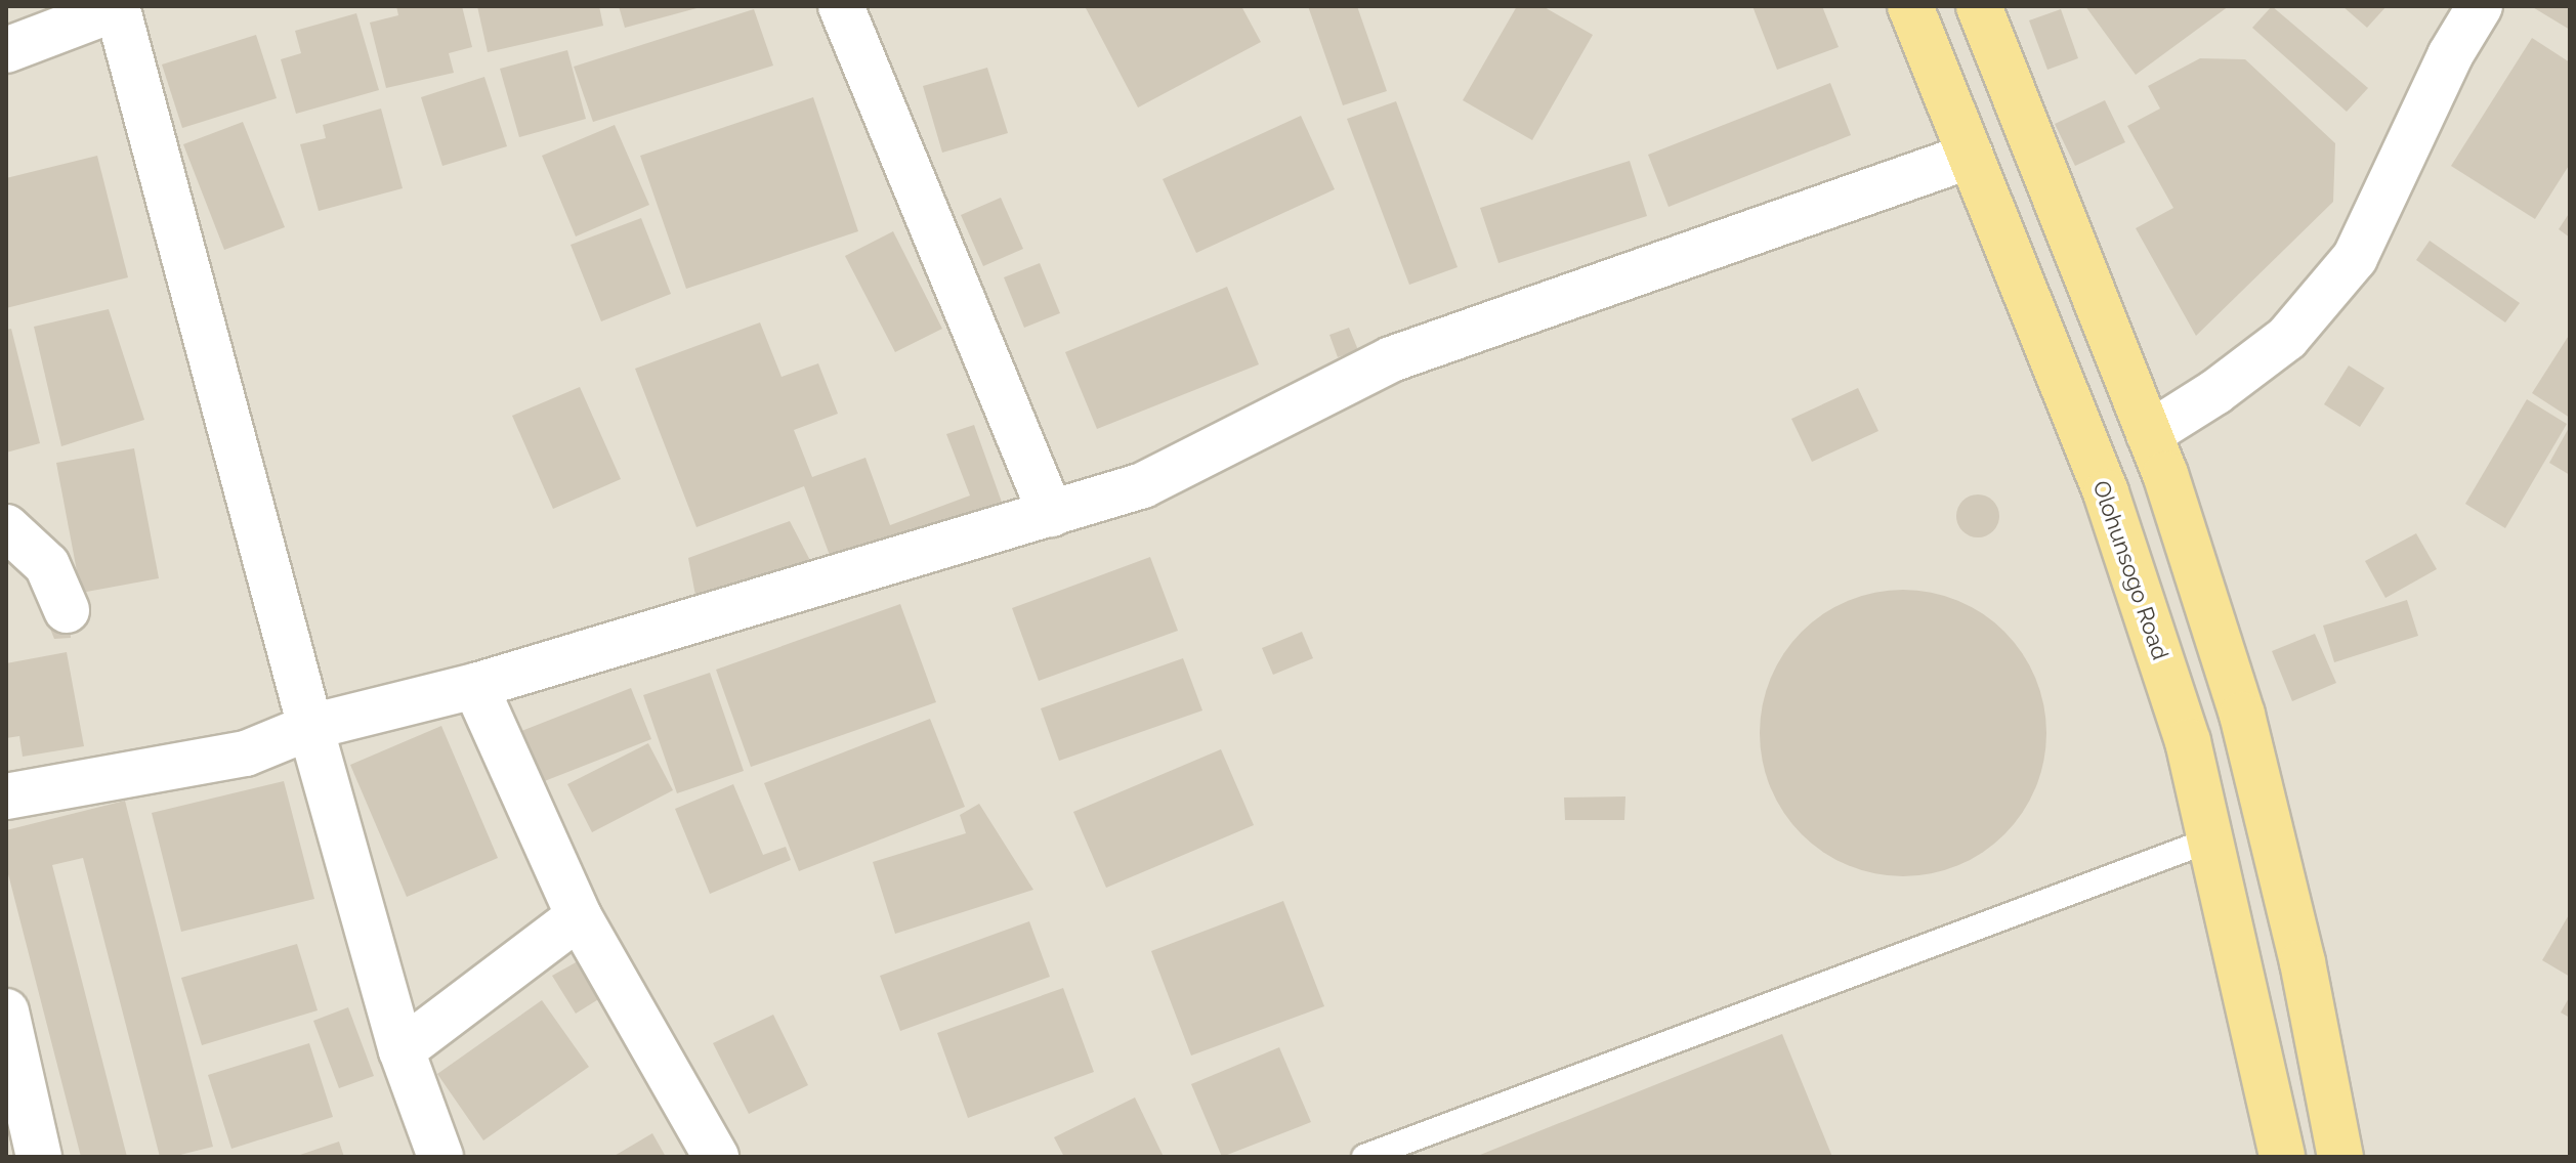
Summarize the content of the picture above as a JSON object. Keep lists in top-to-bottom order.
{
  "streets": {
    "main road": ["Olohunsogo Road"]
  }
}
